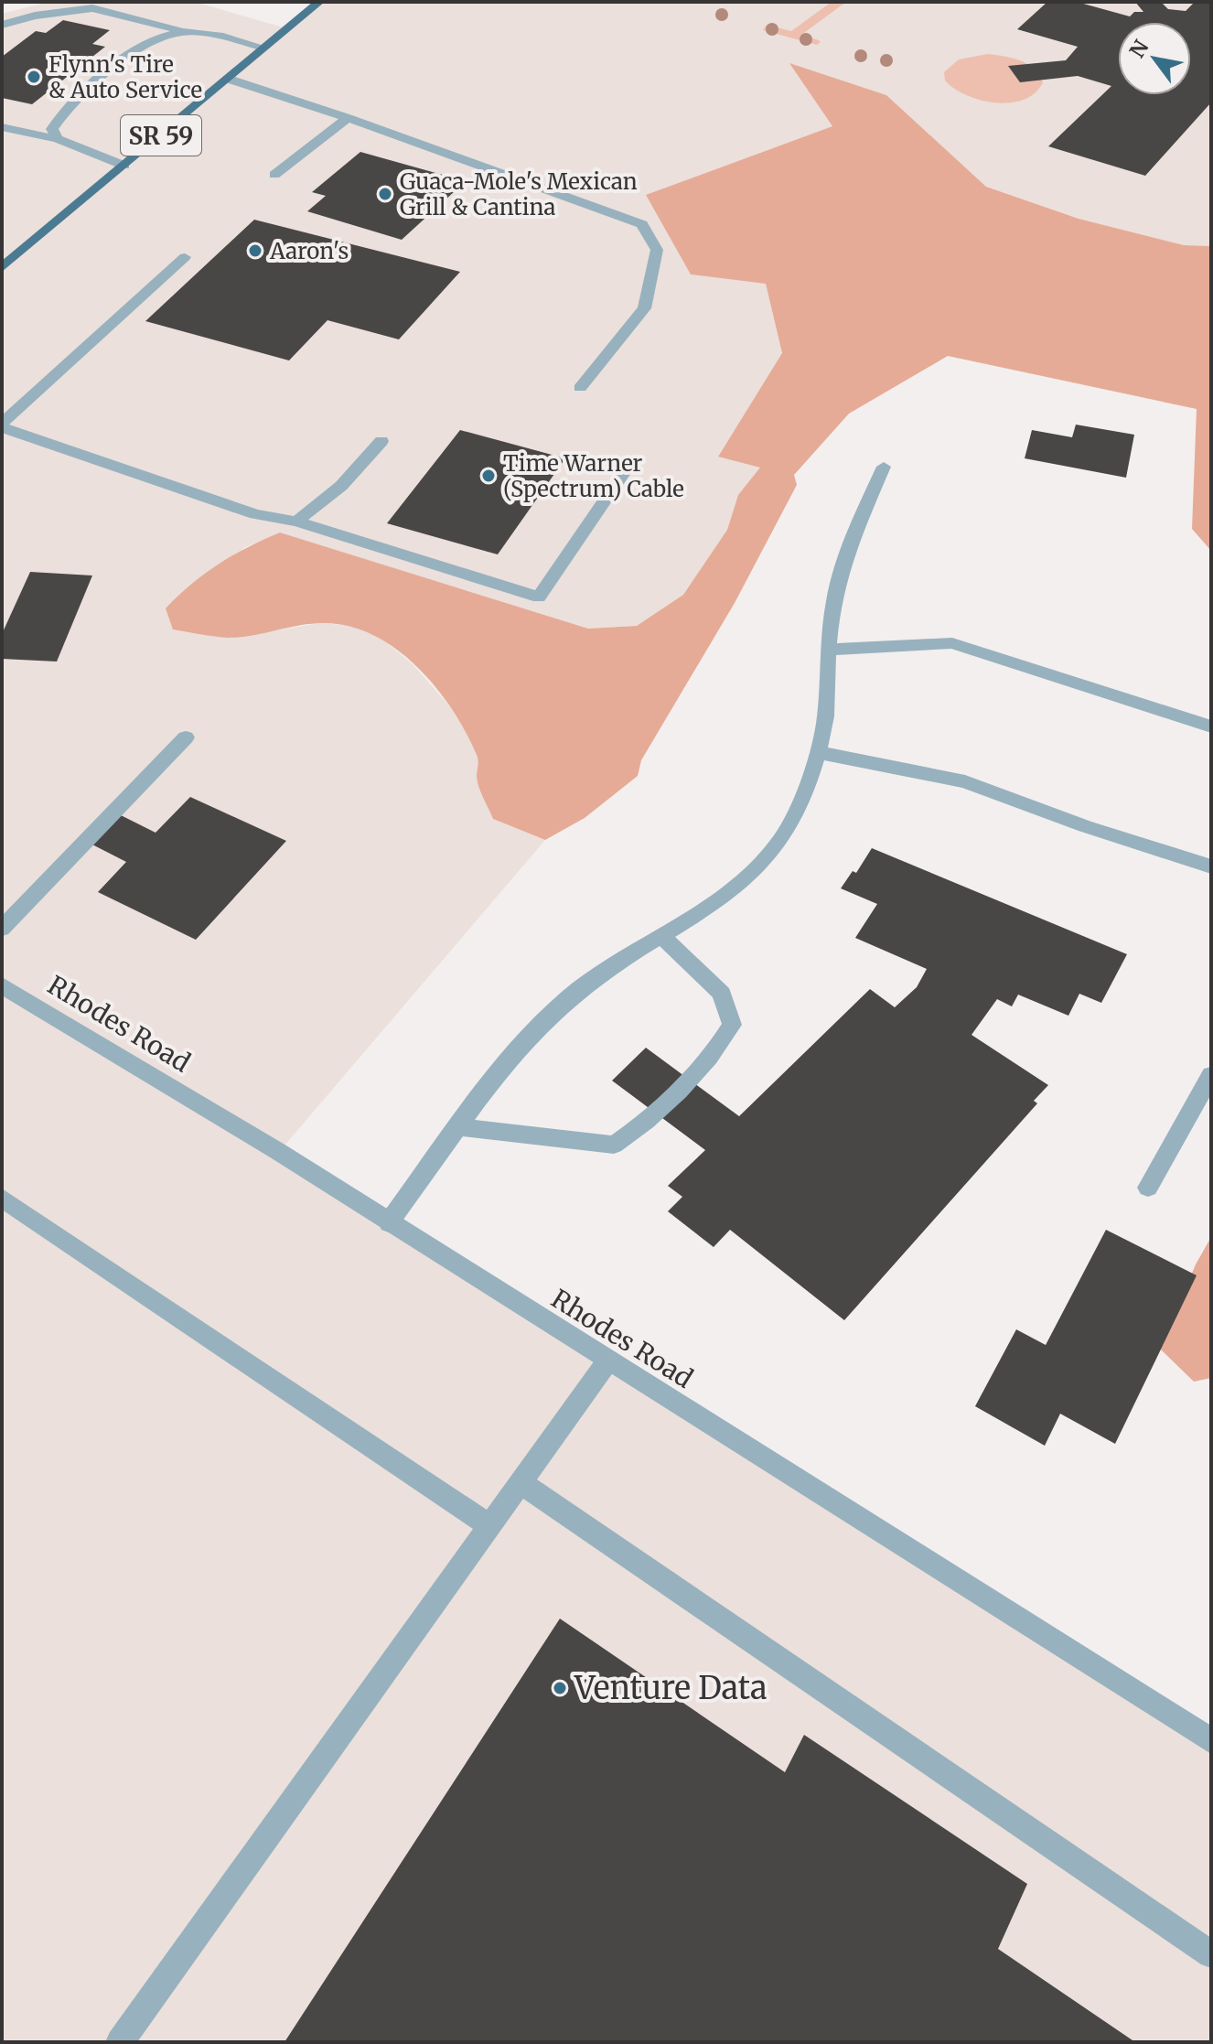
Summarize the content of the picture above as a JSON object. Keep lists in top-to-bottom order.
{
  "streets": {
    "main road": ["SR 59"],
    "street": ["Rhodes Road"]
  },
  "places": [
    "Flynn's Tire & Auto Service",
    "Guaca-Mole's Mexican Grill & Cantina",
    "Aaron's",
    "Time Warner (Spectrum) Cable",
    "Venture Data"
  ],
  "north": "top left"
}
